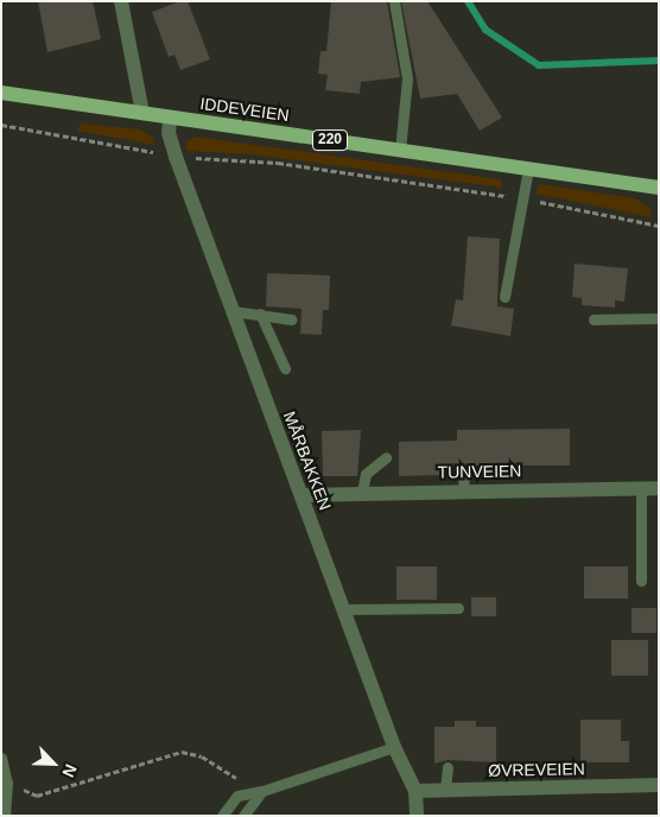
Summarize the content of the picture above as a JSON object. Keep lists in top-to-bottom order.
{
  "streets": {
    "main road": ["IDDEVEIEN", "220"],
    "street": ["MÅRBAKKEN", "TUNVEIEN", "ØVREVEIEN"]
  },
  "crossings": [
    ["IDDEVEIEN", "MÅRBAKKEN"],
    ["MÅRBAKKEN", "TUNVEIEN"],
    ["MÅRBAKKEN", "ØVREVEIEN"]
  ],
  "north": "bottom right"
}
